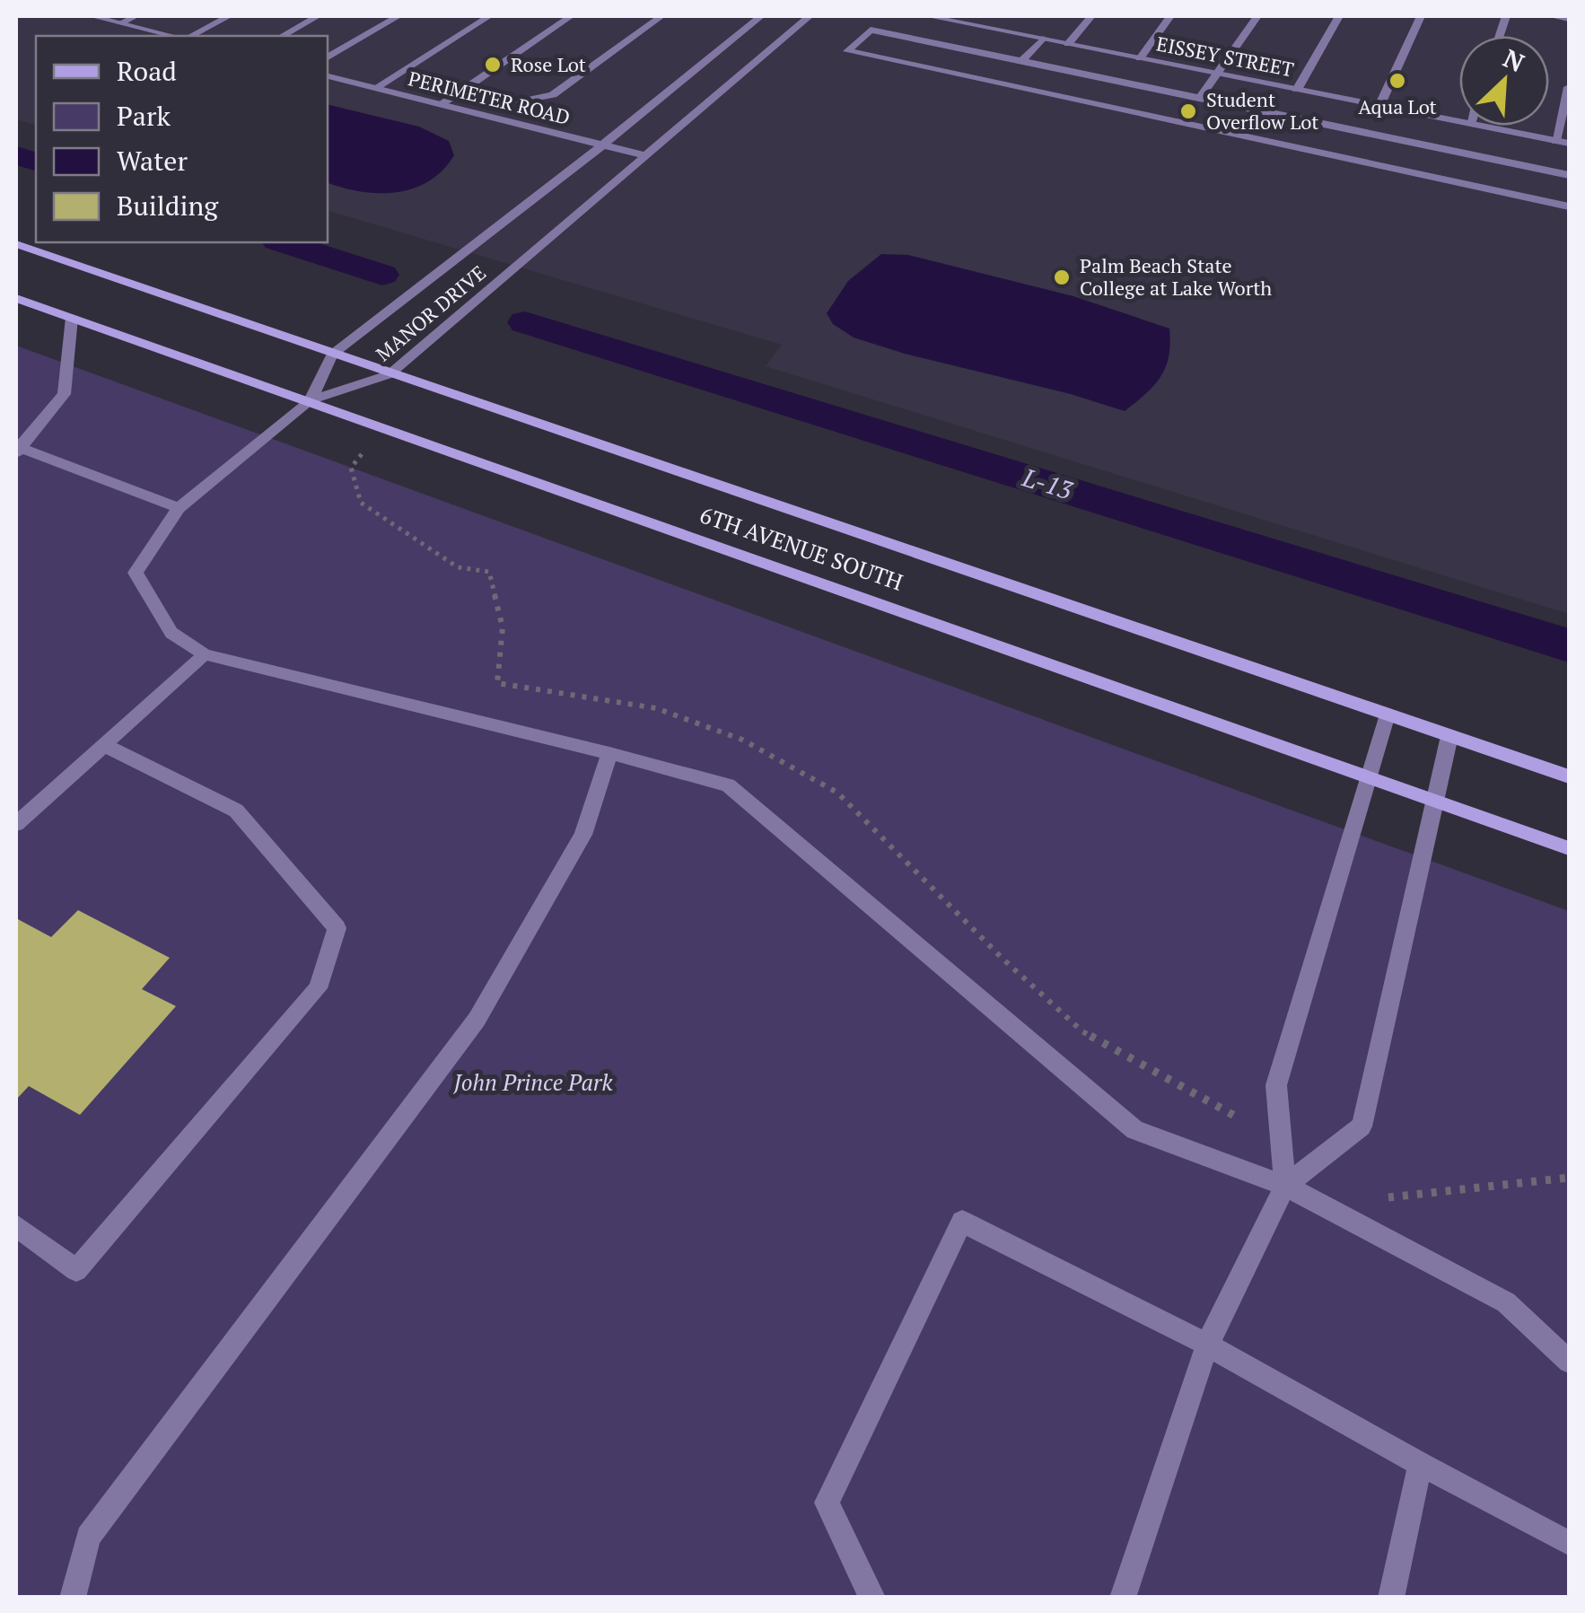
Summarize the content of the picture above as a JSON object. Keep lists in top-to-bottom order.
{
  "streets": {
    "street": [
      "EISSEY STREET",
      "PERIMETER ROAD",
      "MANOR DRIVE",
      "6TH AVENUE SOUTH"
    ]
  },
  "crossings": [
    ["PERIMETER ROAD", "MANOR DRIVE"],
    ["MANOR DRIVE", "6TH AVENUE SOUTH"]
  ],
  "water": ["L-13"],
  "parks": ["John Prince Park"],
  "places": [
    "Rose Lot",
    "Aqua Lot",
    "Student Overflow Lot",
    "Palm Beach State College at Lake Worth"
  ],
  "legend": [
    "Road",
    "Park",
    "Water",
    "Building"
  ],
  "north": "top right"
}
